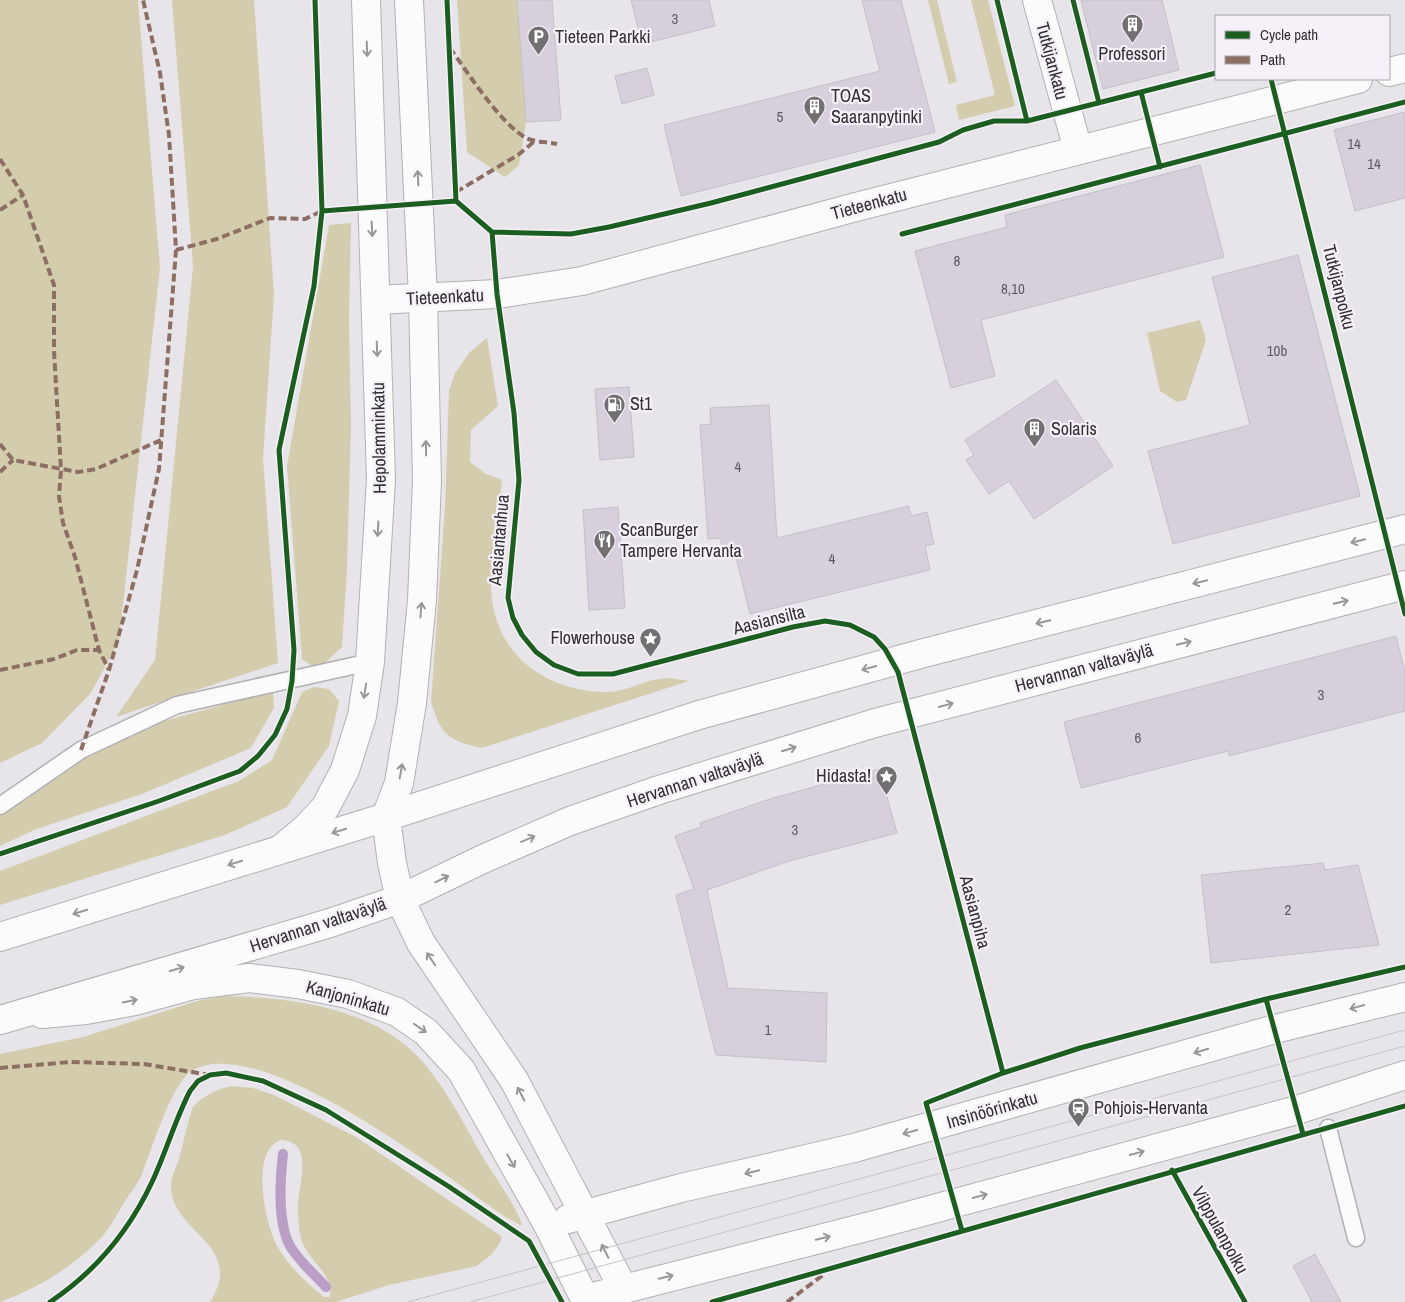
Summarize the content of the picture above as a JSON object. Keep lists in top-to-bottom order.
{
  "streets": {
    "main road": [
      "Tutkijankatu",
      "Tieteenkatu",
      "Hepolamminkatu",
      "Hervannan valtaväylä",
      "Kanjoninkatu",
      "Insinöörinkatu"
    ],
    "cycle path": ["Tutkijanpolku", "Aasiantanhua", "Vilppulanpolku"]
  },
  "crossings": [
    ["Tutkijankatu", "Tieteenkatu"],
    ["Tieteenkatu", "Hepolamminkatu"],
    ["Hervannan valtaväylä", "Kanjoninkatu"],
    ["Kanjoninkatu", "Insinöörinkatu"]
  ],
  "one_way": ["Kanjoninkatu"],
  "places": {
    "building": ["Professori", "TOAS Saaranpytinki", "Solaris"],
    "parking": ["Tieteen Parkki"],
    "fuel station": ["St1"],
    "restaurant": ["ScanBurger Tampere Hervanta"],
    "place": ["Flowerhouse", "Hidasta!"],
    "station": ["Pohjois-Hervanta"]
  },
  "house_numbers": [
    "3",
    "5",
    "14",
    "14",
    "8",
    "8,10",
    "10b",
    "4",
    "4",
    "3",
    "6",
    "3",
    "2",
    "1"
  ],
  "legend": ["Cycle path", "Path"]
}
